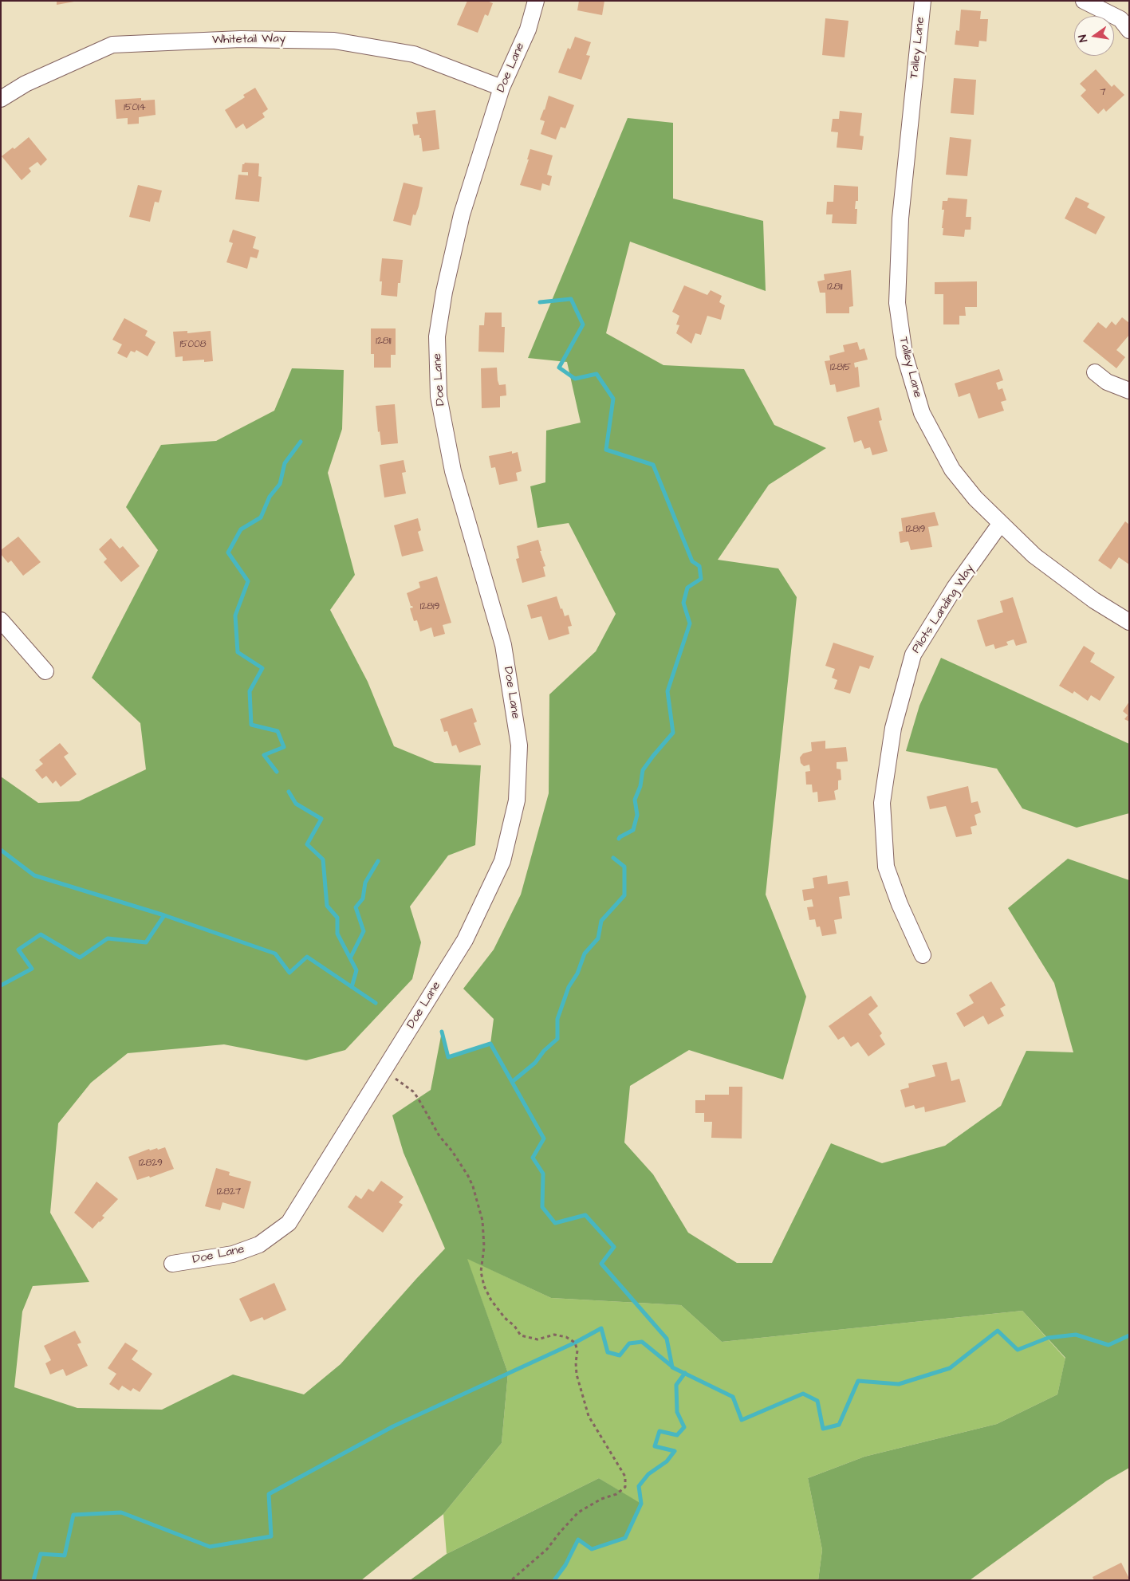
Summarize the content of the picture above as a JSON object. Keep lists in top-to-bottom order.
{
  "streets": {
    "street": [
      "Whitetail Way",
      "Talley Lane",
      "Doe Lane",
      "Pilots Landing Way"
    ]
  },
  "crossings": [
    ["Whitetail Way", "Doe Lane"],
    ["Talley Lane", "Pilots Landing Way"]
  ],
  "house_numbers": [
    "7",
    "15014",
    "12811",
    "12811",
    "15008",
    "12815",
    "12819",
    "12819",
    "12829",
    "12827"
  ],
  "north": "left"
}
